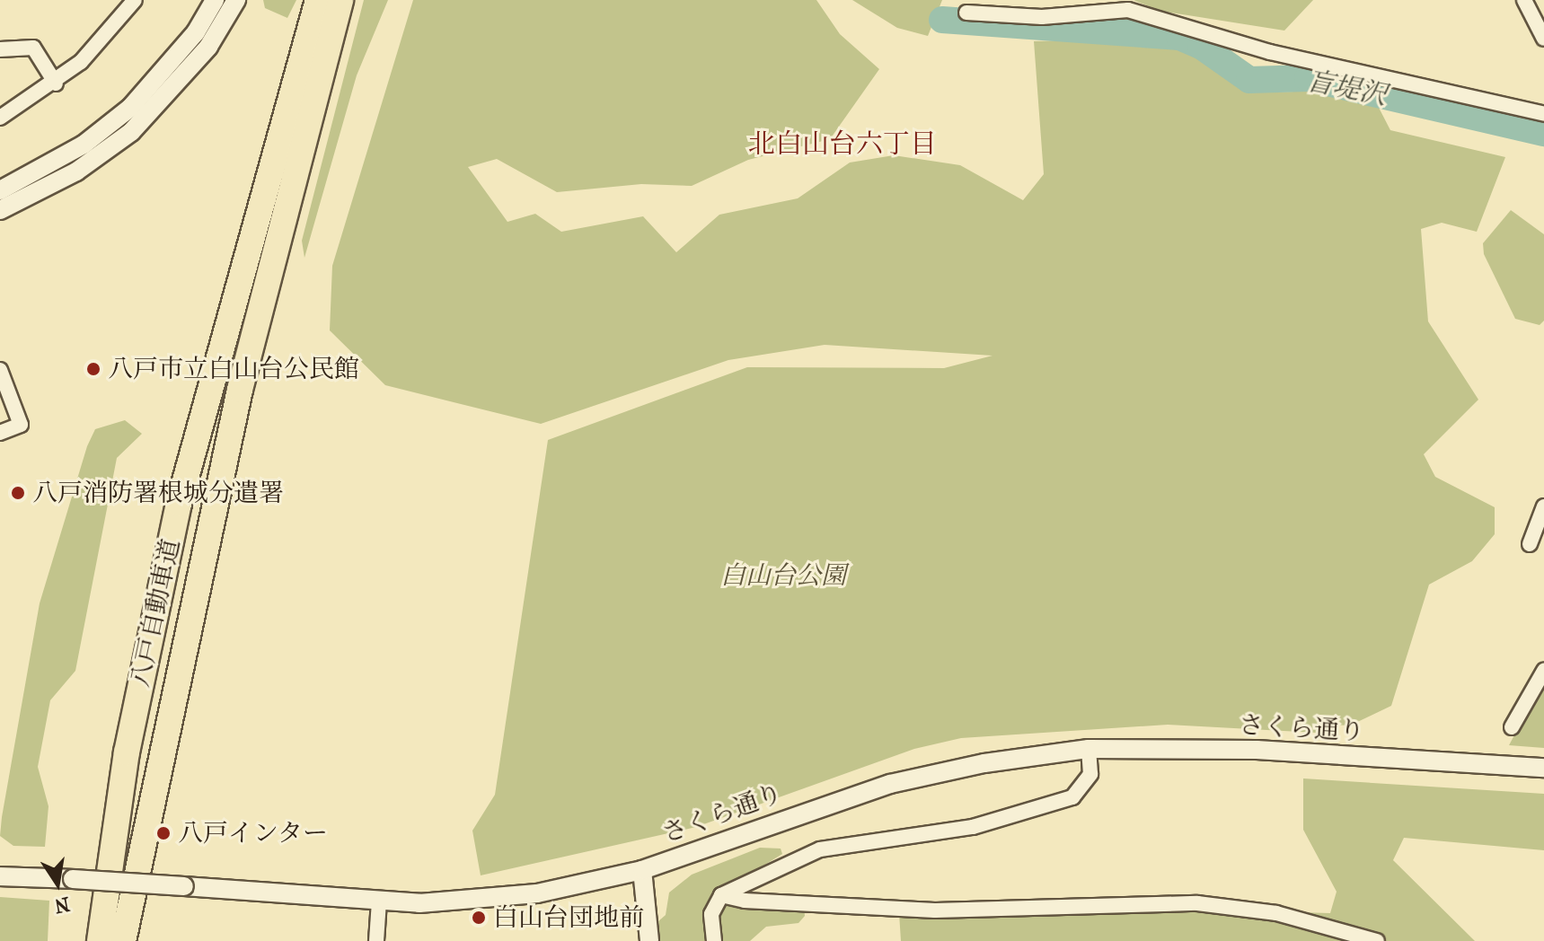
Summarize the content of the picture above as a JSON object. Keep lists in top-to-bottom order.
{
  "streets": {
    "highway": ["八戸自動車道"],
    "street": ["さくら通り"]
  },
  "districts": ["北白山台六丁目"],
  "water": ["盲堤沢"],
  "parks": ["白山台公園"],
  "places": [
    "八戸市立白山台公民館",
    "八戸消防署根城分遣署",
    "八戸インター",
    "白山台団地前"
  ],
  "north": "bottom"
}
